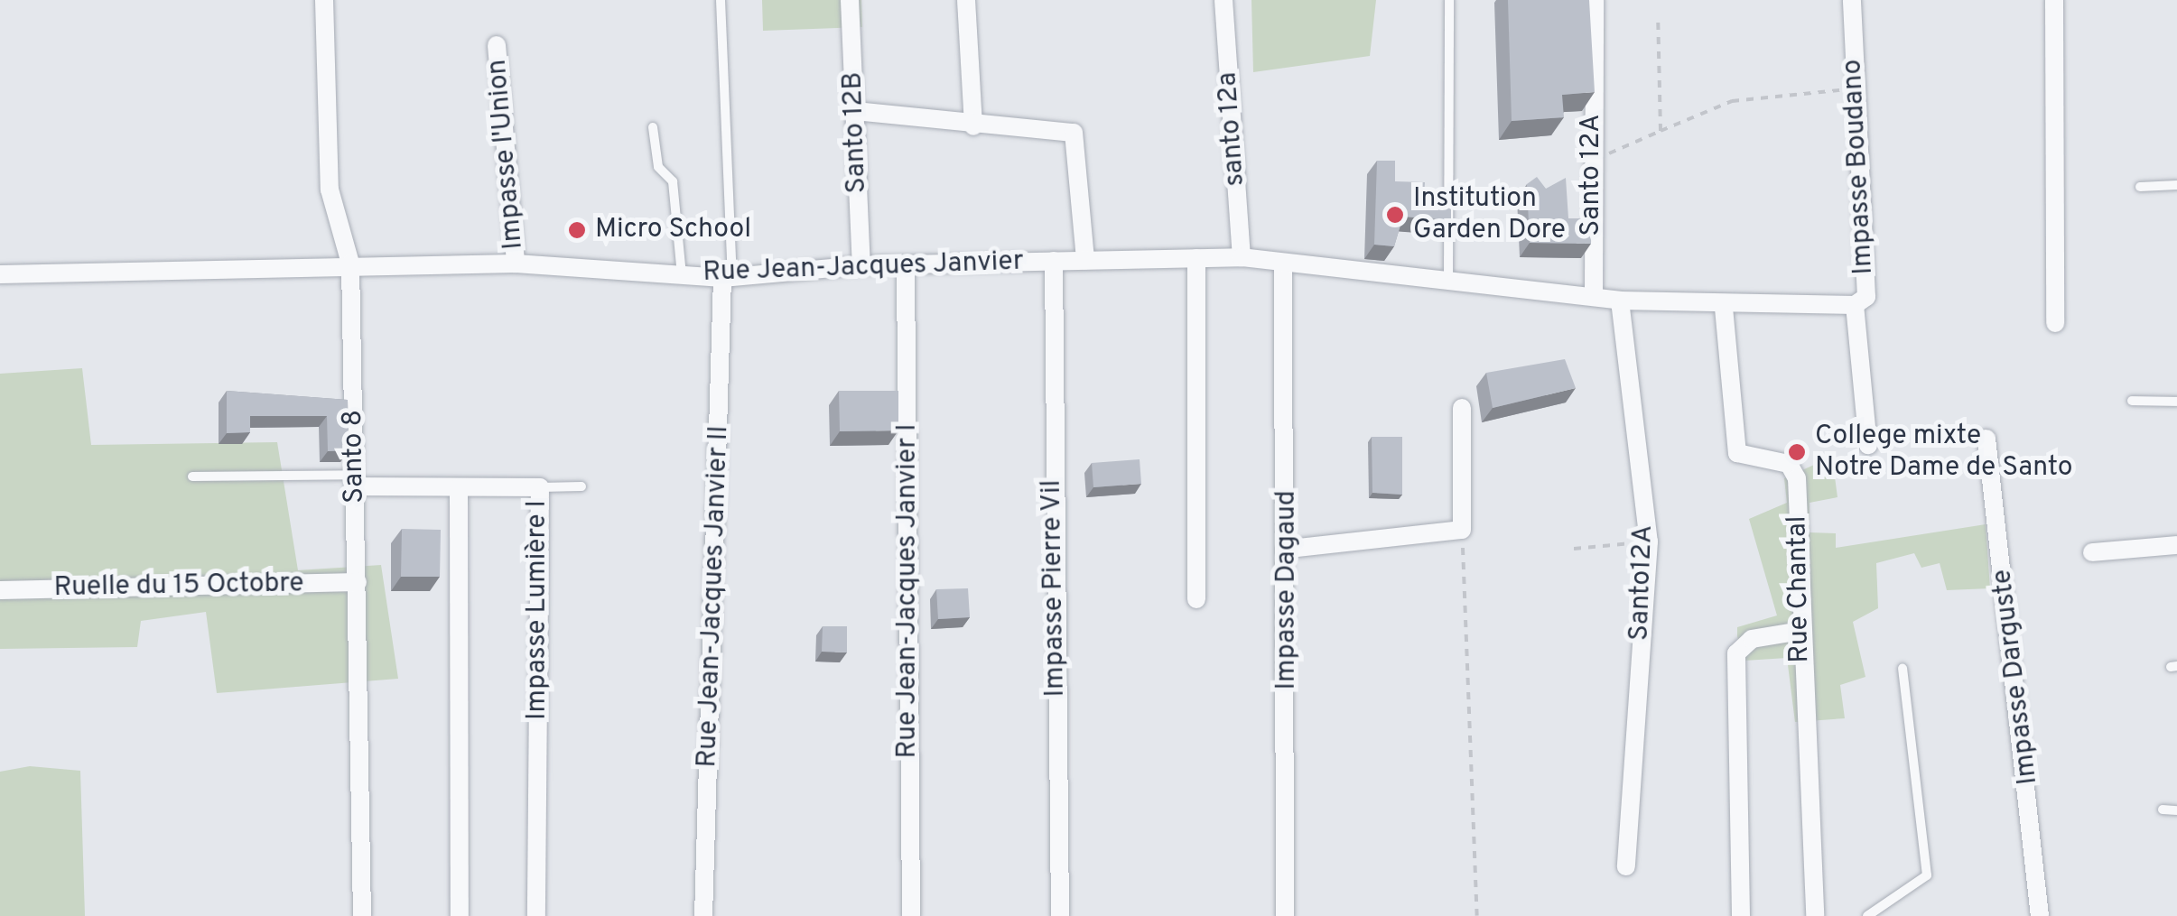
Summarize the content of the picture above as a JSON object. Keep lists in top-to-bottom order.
{
  "streets": {
    "street": [
      "santo 12a",
      "Santo 12B",
      "Impasse l'Union",
      "Impasse Boudano",
      "Santo 12A",
      "Rue Jean-Jacques Janvier",
      "Santo 8",
      "Santo12A",
      "Ruelle du 15 Octobre",
      "Impasse Pierre Vil",
      "Rue Chantal",
      "Impasse Dagaud",
      "Rue Jean-Jacques Janvier I",
      "Rue Jean-Jacques Janvier II",
      "Impasse Lumière I",
      "Impasse Darguste"
    ]
  },
  "crossings": [
    ["santo 12a", "Rue Jean-Jacques Janvier"],
    ["Santo 12B", "Rue Jean-Jacques Janvier"],
    ["Impasse l'Union", "Rue Jean-Jacques Janvier"],
    ["Impasse Boudano", "Rue Jean-Jacques Janvier"],
    ["Impasse Boudano", "Rue Chantal"],
    ["Santo 12A", "Rue Jean-Jacques Janvier"],
    ["Rue Jean-Jacques Janvier", "Santo 8"],
    ["Rue Jean-Jacques Janvier", "Santo12A"],
    ["Rue Jean-Jacques Janvier", "Impasse Pierre Vil"],
    ["Rue Jean-Jacques Janvier", "Rue Chantal"],
    ["Rue Jean-Jacques Janvier", "Impasse Dagaud"],
    ["Rue Jean-Jacques Janvier", "Rue Jean-Jacques Janvier I"],
    ["Rue Jean-Jacques Janvier", "Rue Jean-Jacques Janvier II"],
    ["Santo 8", "Ruelle du 15 Octobre"],
    ["Santo 8", "Impasse Lumière I"]
  ],
  "places": ["Institution Garden Dore", "Micro School", "College mixte Notre Dame de Santo"]
}
